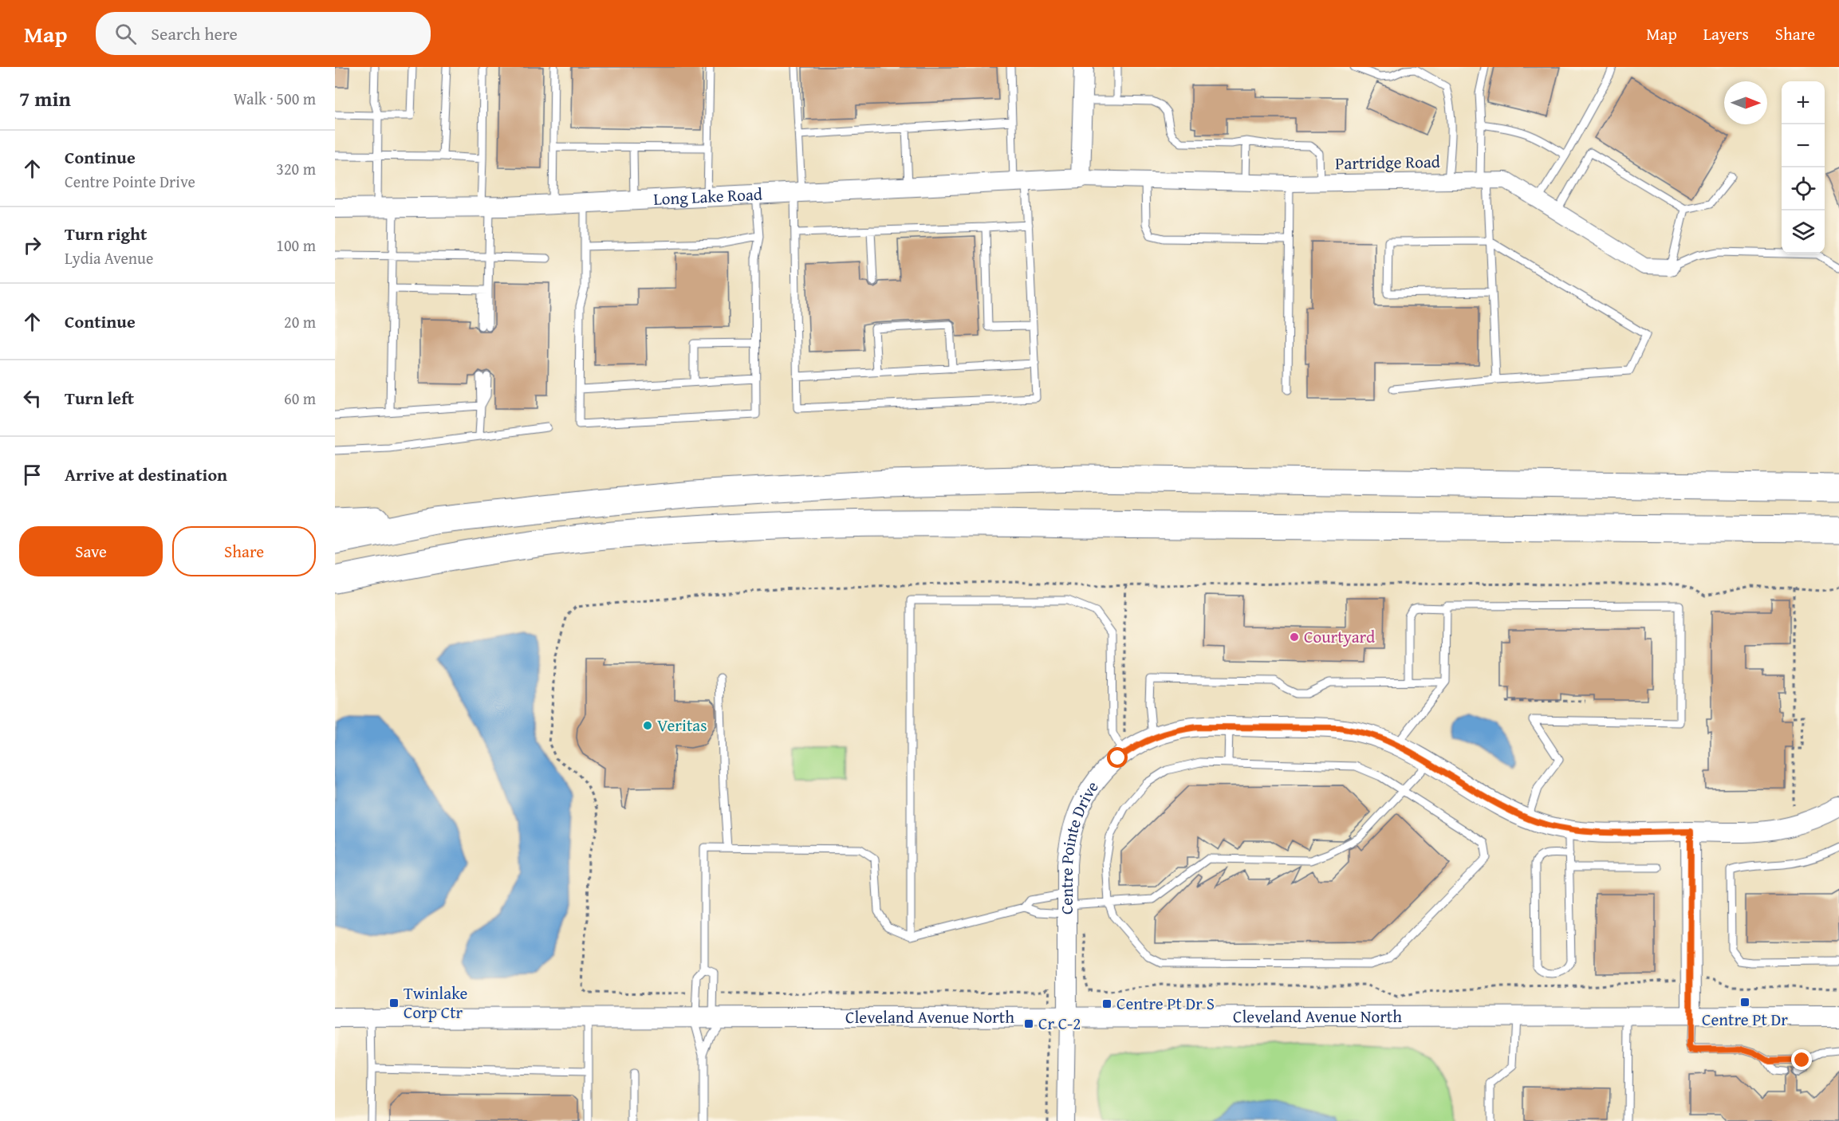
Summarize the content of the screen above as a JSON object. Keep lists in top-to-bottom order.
{
  "streets": {
    "street": [
      "Partridge Road",
      "Long Lake Road",
      "Centre Pointe Drive",
      "Cleveland Avenue North"
    ]
  },
  "crossings": [
    ["Partridge Road", "Long Lake Road"],
    ["Centre Pointe Drive", "Cleveland Avenue North"]
  ],
  "places": {
    "other": ["Courtyard", "Veritas"],
    "transit": [
      "Centre Pt Dr",
      "Twinlake Corp Ctr",
      "Centre Pt Dr S",
      "Cr C-2"
    ]
  },
  "north": "right",
  "page": {
    "header": "Map",
    "search": "Search here",
    "nav": ["Map", "Layers", "Share"],
    "heading": ["7 min", "Walk · 500 m"],
    "map_buttons": ["+", "−"],
    "list": [
      ["Continue", "Centre Pointe Drive", "320 m"],
      ["Turn right", "Lydia Avenue", "100 m"],
      ["Continue", "20 m"],
      ["Turn left", "60 m"],
      "Arrive at destination"
    ],
    "buttons": ["Save", "Share"]
  }
}
